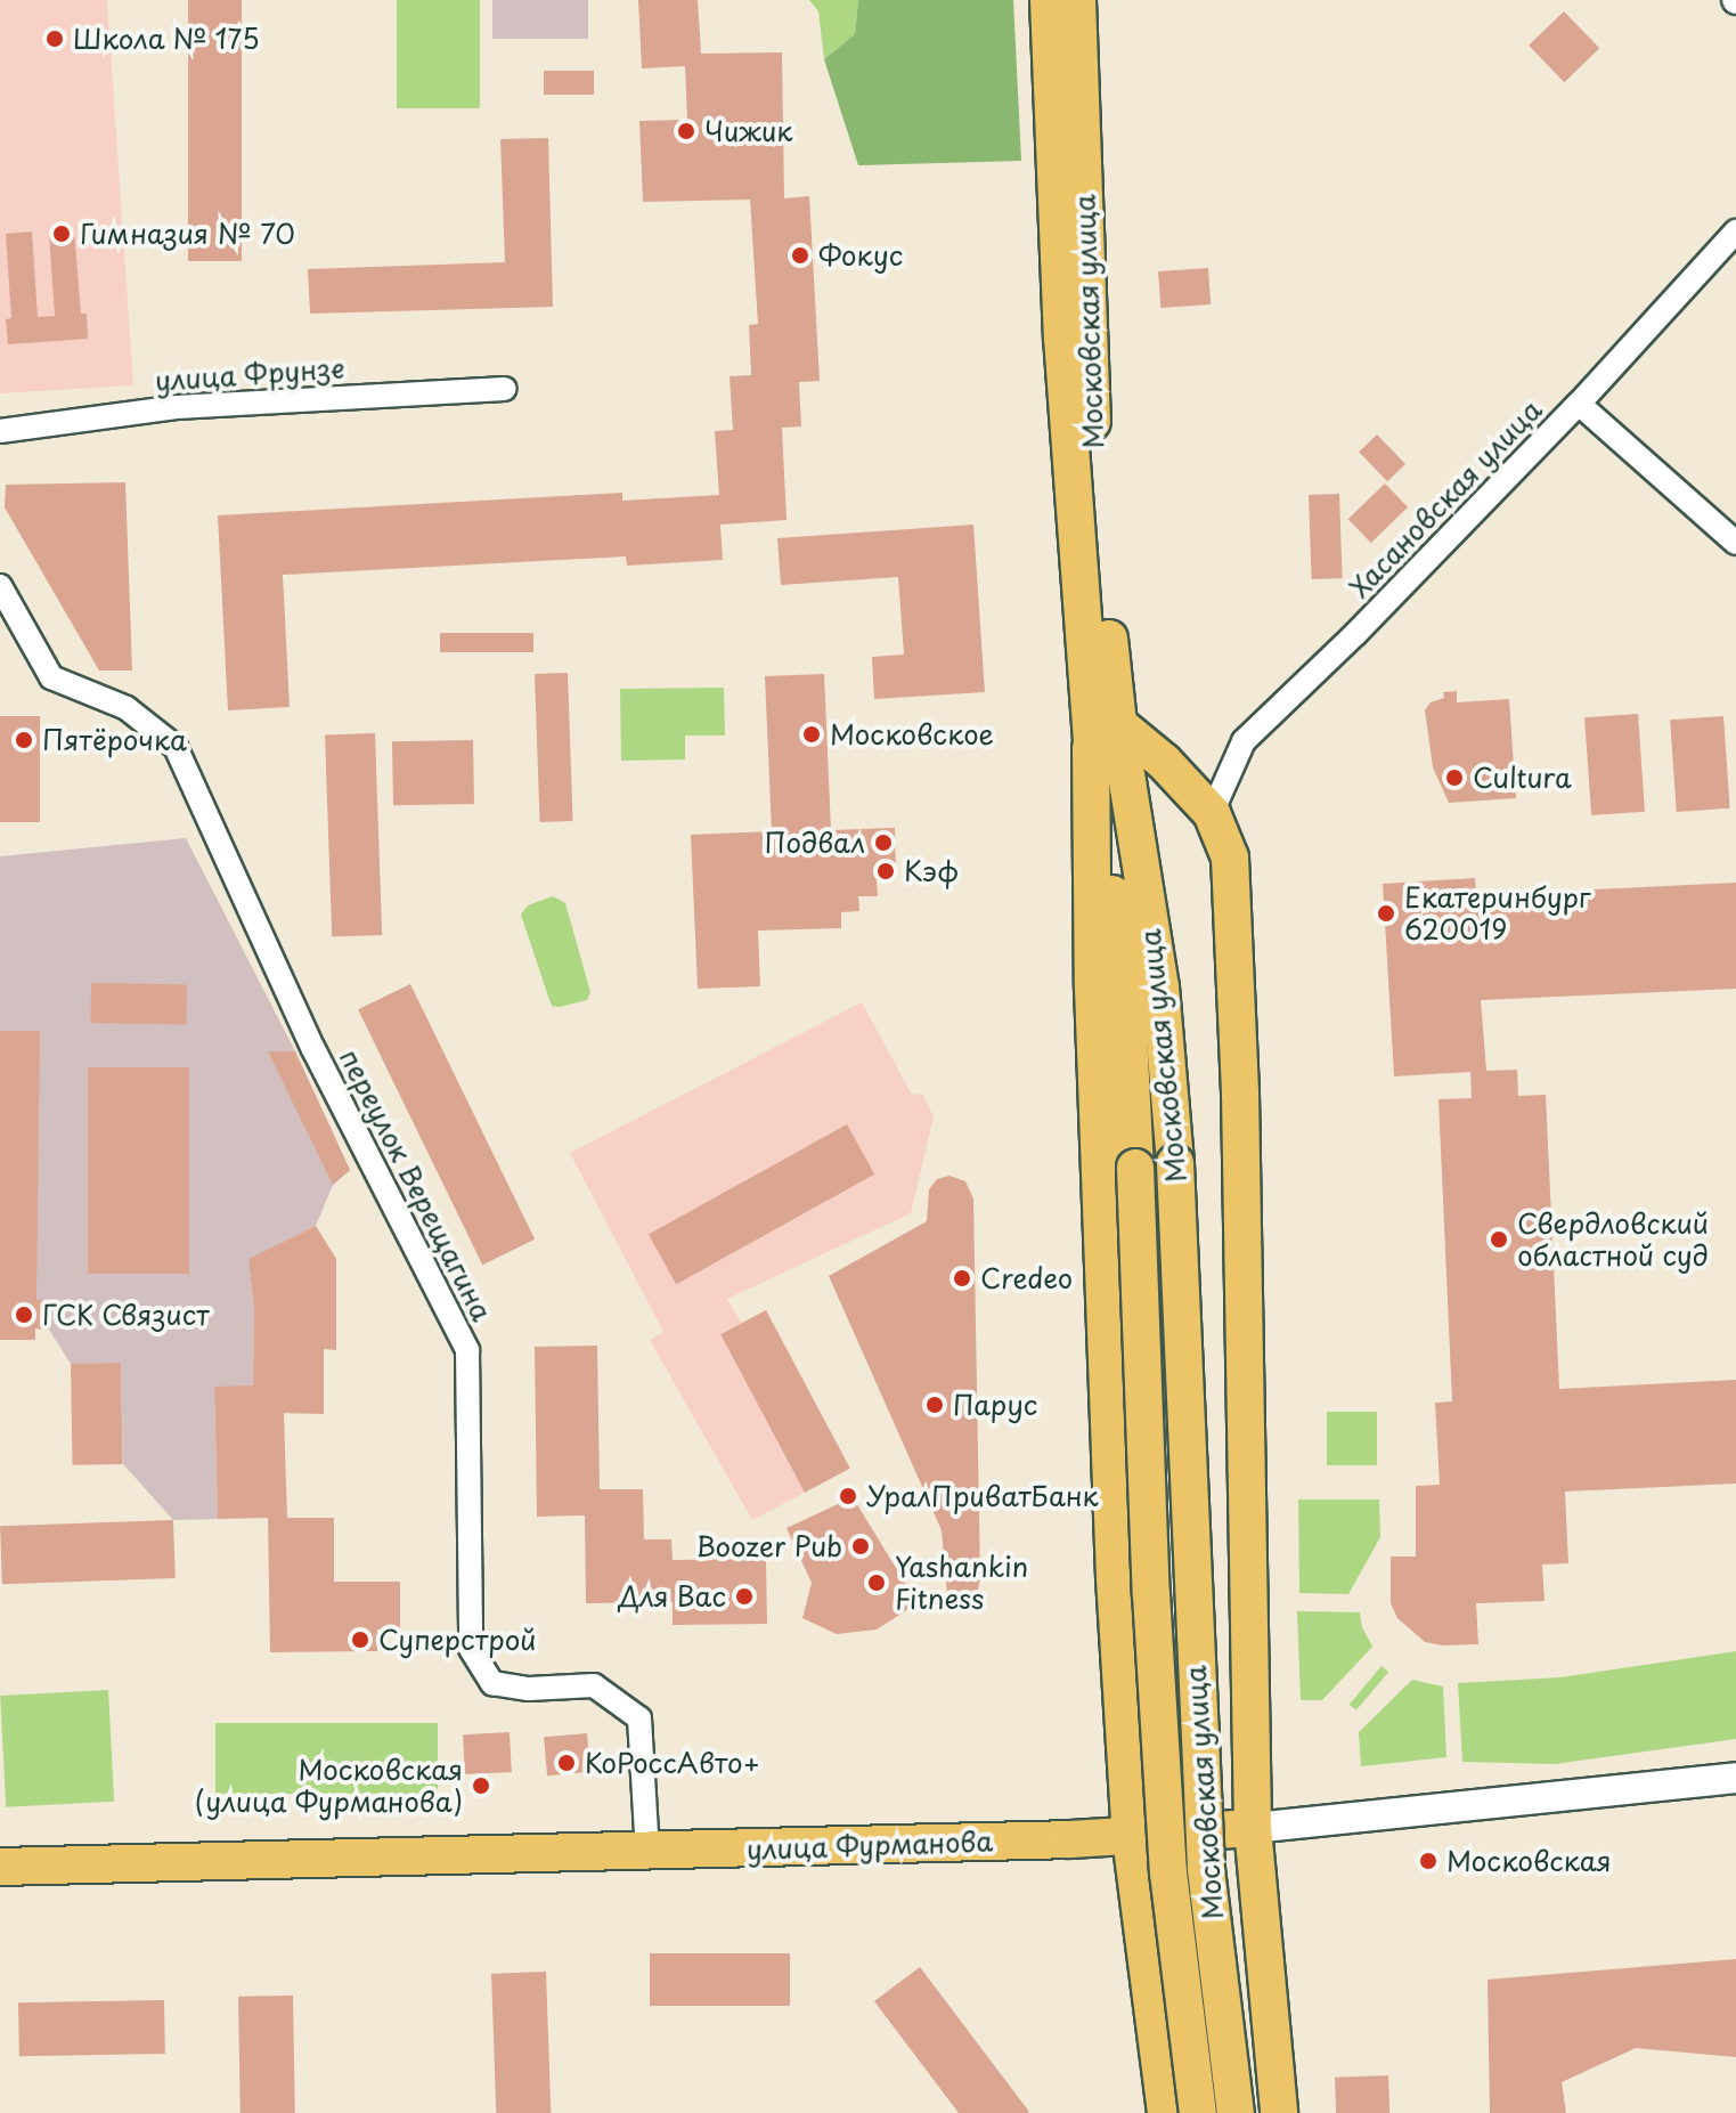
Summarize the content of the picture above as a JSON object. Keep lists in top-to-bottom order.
{
  "streets": {
    "main road": ["Московская улица", "улица Фурманова"],
    "street": ["улица Фрунзе", "Хасановская улица", "переулок Верещагина"]
  },
  "crossings": [
    ["Московская улица", "Хасановская улица"],
    ["Московская улица", "улица Фурманова"],
    ["переулок Верещагина", "улица Фурманова"]
  ],
  "places": [
    "Школа № 175",
    "Чижик",
    "Гимназия № 70",
    "Фокус",
    "Московское",
    "Пятёрочка",
    "Cultura",
    "Подвал",
    "Кэф",
    "Екатеринбург 620019",
    "Свердловский областной суд",
    "Credeo",
    "ГСК Связист",
    "Парус",
    "УралПриватБанк",
    "Boozer Pub",
    "Yashankin Fitness",
    "Для Вас",
    "Суперстрой",
    "КоРоссАвто+",
    "Московская (улица Фурманова)",
    "Московская"
  ]
}
